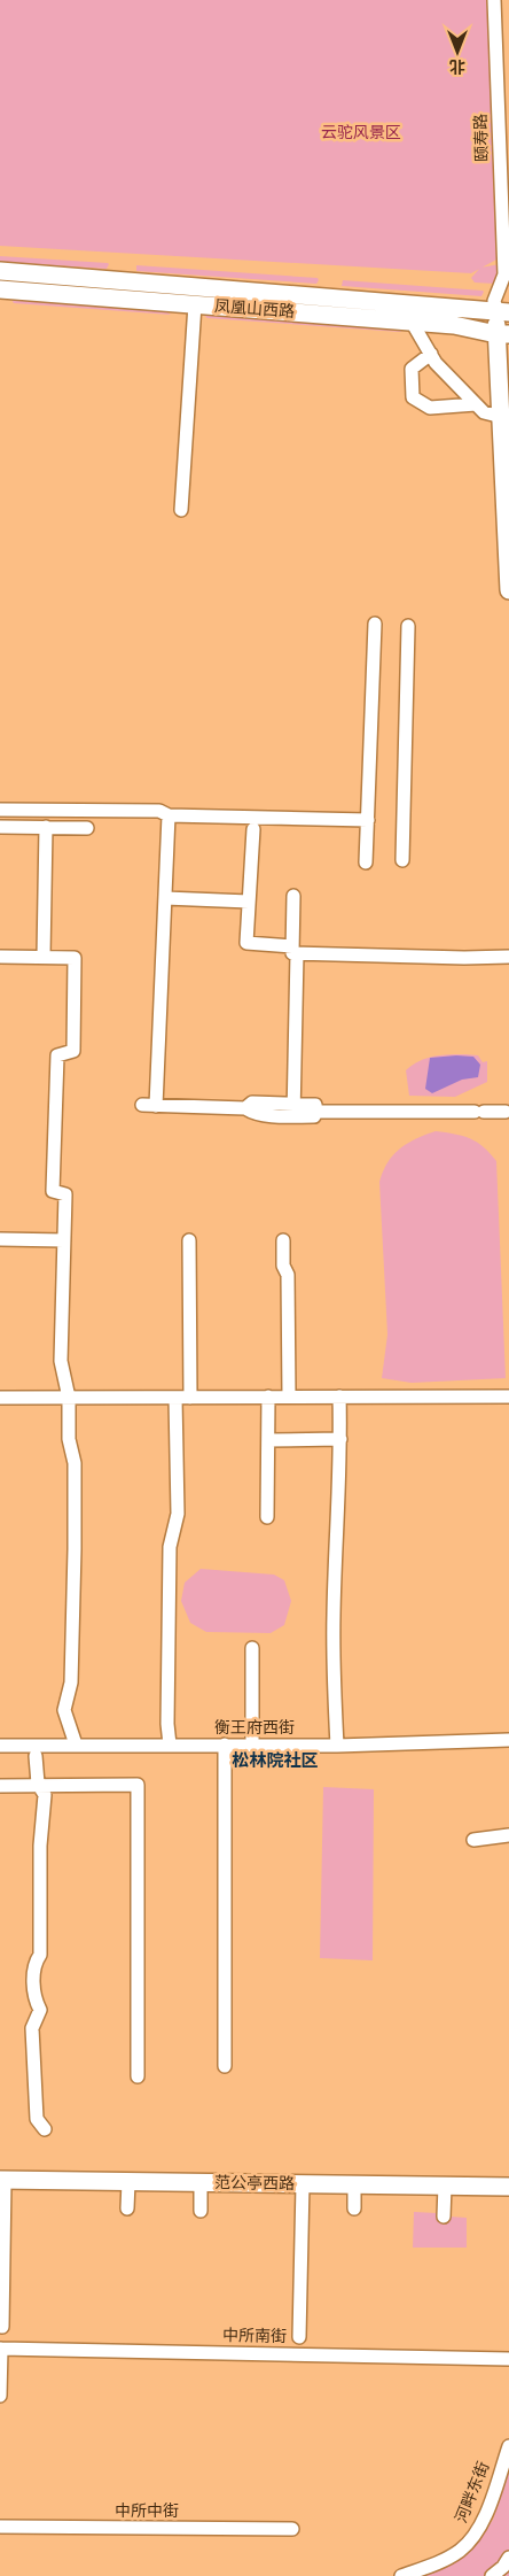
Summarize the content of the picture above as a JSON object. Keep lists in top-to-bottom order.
{
  "streets": {
    "main road": ["凤凰山西路", "范公亭西路"],
    "street": [
      "颐寿路",
      "衡王府西街",
      "中所南街",
      "河畔东街",
      "中所中街"
    ]
  },
  "districts": ["松林院社区"],
  "parks": ["云驼风景区"],
  "north": "bottom"
}
